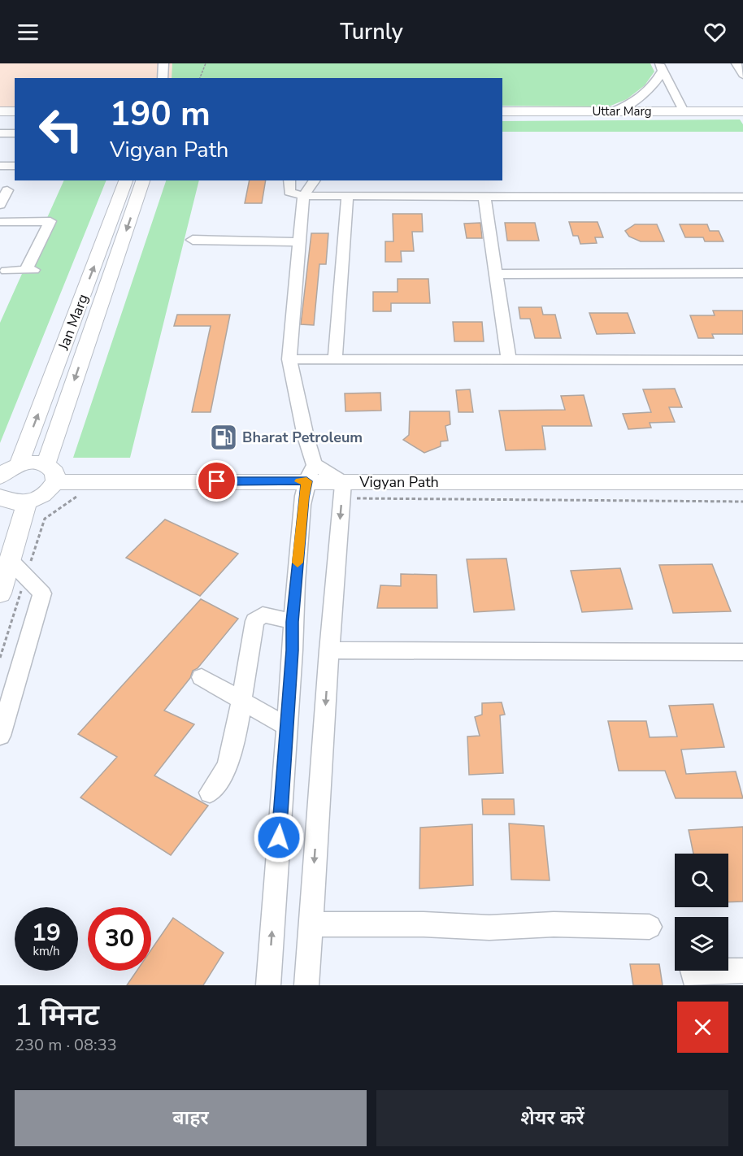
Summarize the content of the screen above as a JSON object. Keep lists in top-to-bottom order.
{
  "streets": {
    "main road": ["Uttar Marg", "Jan Marg", "Vigyan Path"]
  },
  "crossings": [
    ["Jan Marg", "Vigyan Path"]
  ],
  "places": {
    "fuel station": ["Bharat Petroleum"]
  },
  "page": {
    "header": "Turnly",
    "turn": ["190 m", "Vigyan Path"],
    "speed": "19 km/h",
    "limit": "30",
    "heading": ["1 मिनट", "230 m · 08:33"],
    "buttons": ["बाहर", "शेयर करें"]
  }
}
